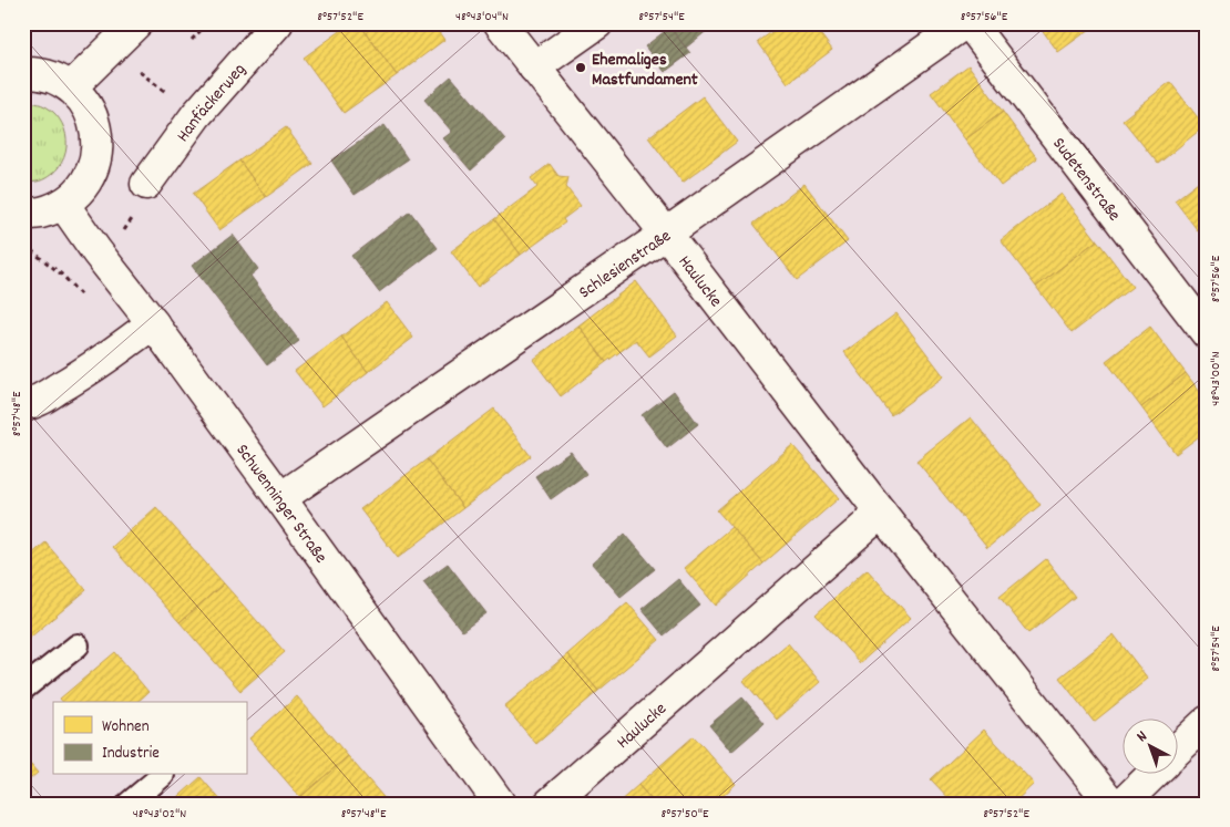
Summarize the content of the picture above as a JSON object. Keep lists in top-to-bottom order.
{
  "streets": {
    "street": [
      "Hanfäckerweg",
      "Sudetenstraße",
      "Schlesienstraße",
      "Haulucke",
      "Schwenninger Straße"
    ]
  },
  "crossings": [
    ["Schlesienstraße", "Haulucke"],
    ["Schlesienstraße", "Schwenninger Straße"]
  ],
  "places": ["Ehemaliges Mastfundament"],
  "legend": ["Wohnen", "Industrie"],
  "north": "top left",
  "coordinates": [
    "8°57'52\"E",
    "48°43'04\"N",
    "8°57'54\"E",
    "8°57'56\"E",
    "48°43'00\"N",
    "8°57'48\"E",
    "48°43'02\"N",
    "8°57'50\"E"
  ]
}
